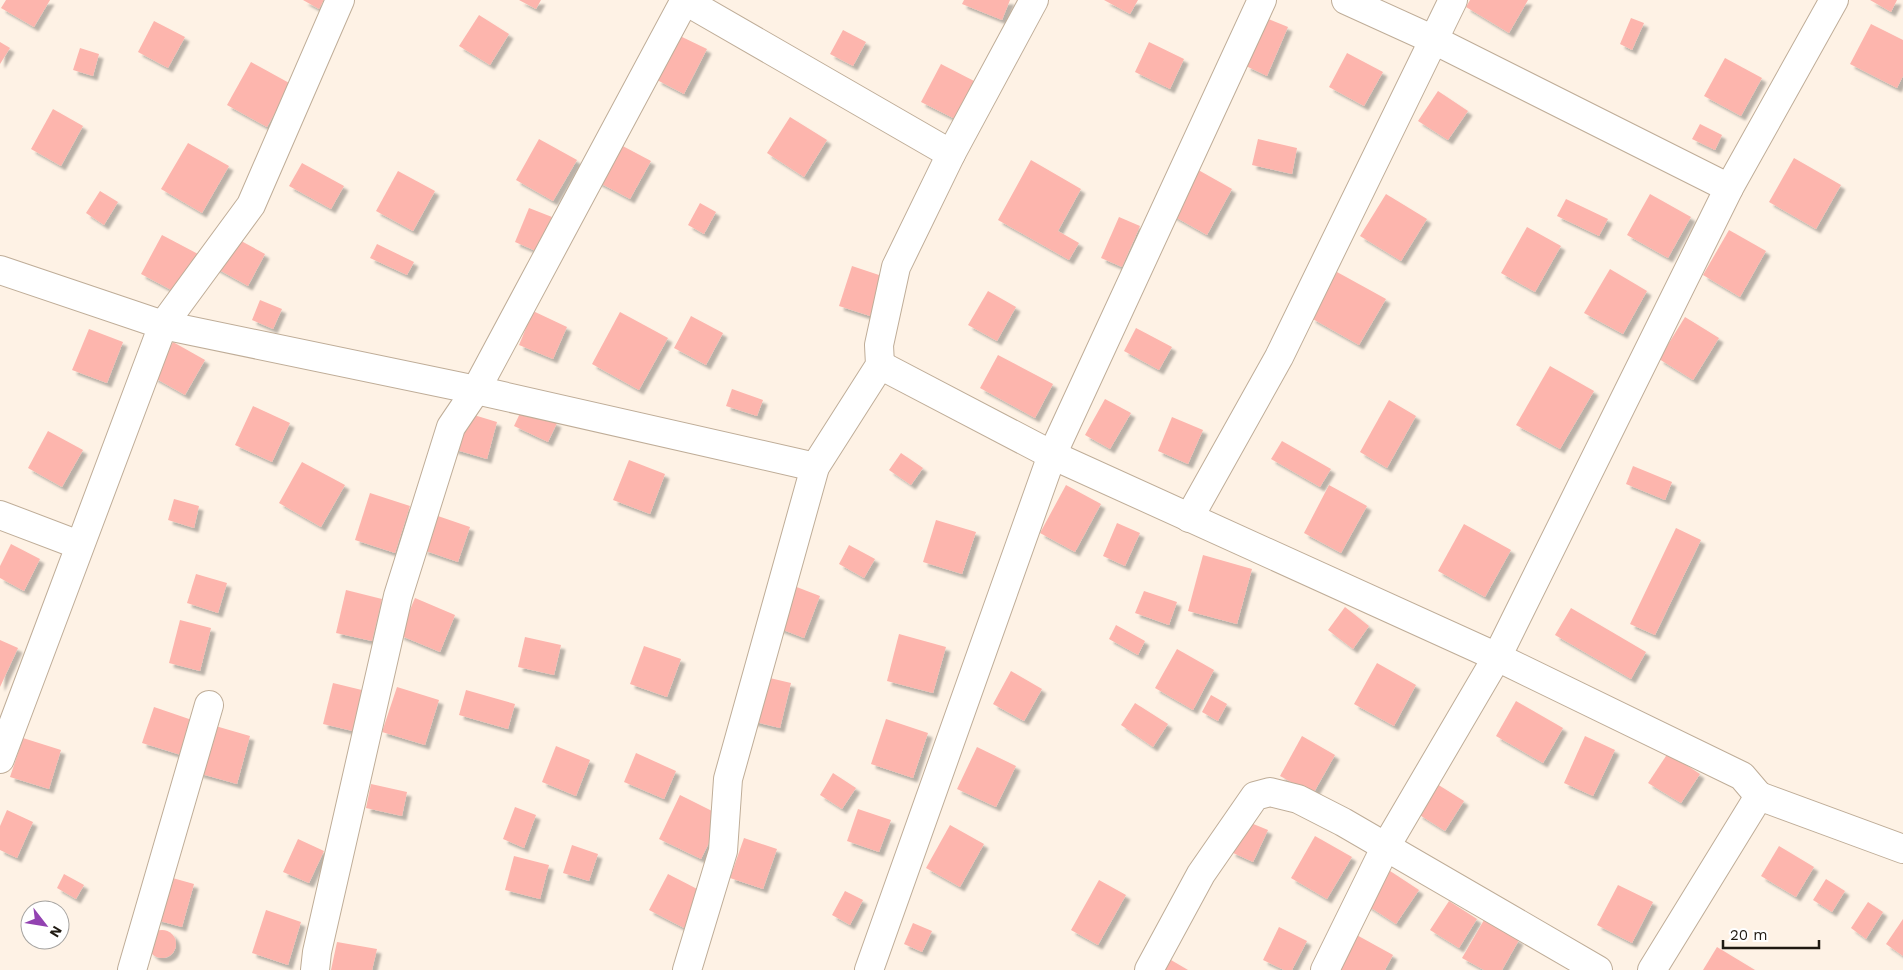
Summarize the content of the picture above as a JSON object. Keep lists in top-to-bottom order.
{
  "scale_bar": "20 m",
  "north": "bottom right"
}
